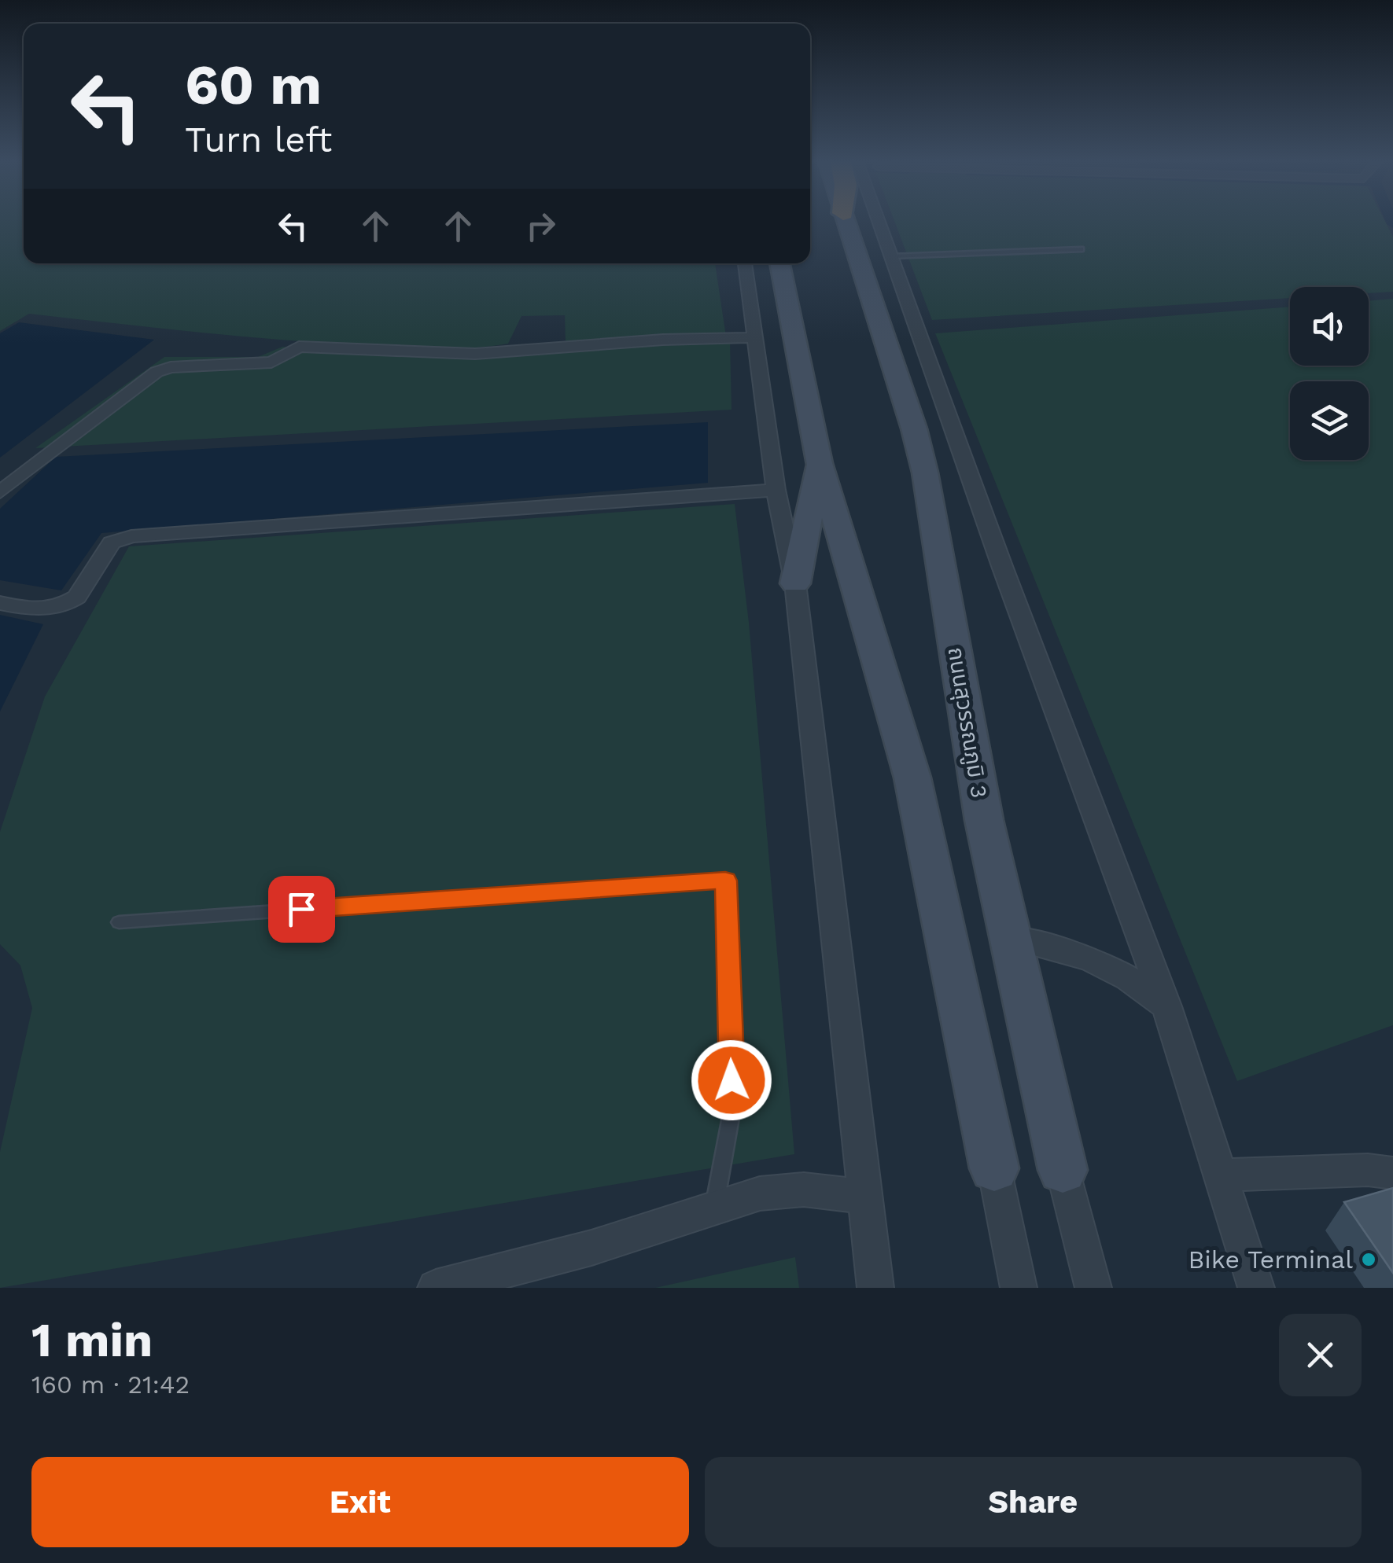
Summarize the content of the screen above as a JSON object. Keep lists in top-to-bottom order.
{
  "streets": {
    "main road": ["ถนนสุวรรณภูมิ 3"]
  },
  "places": ["Bike Terminal"],
  "page": {
    "turn": ["60 m", "Turn left"],
    "heading": ["1 min", "160 m · 21:42"],
    "buttons": ["Exit", "Share"]
  }
}
